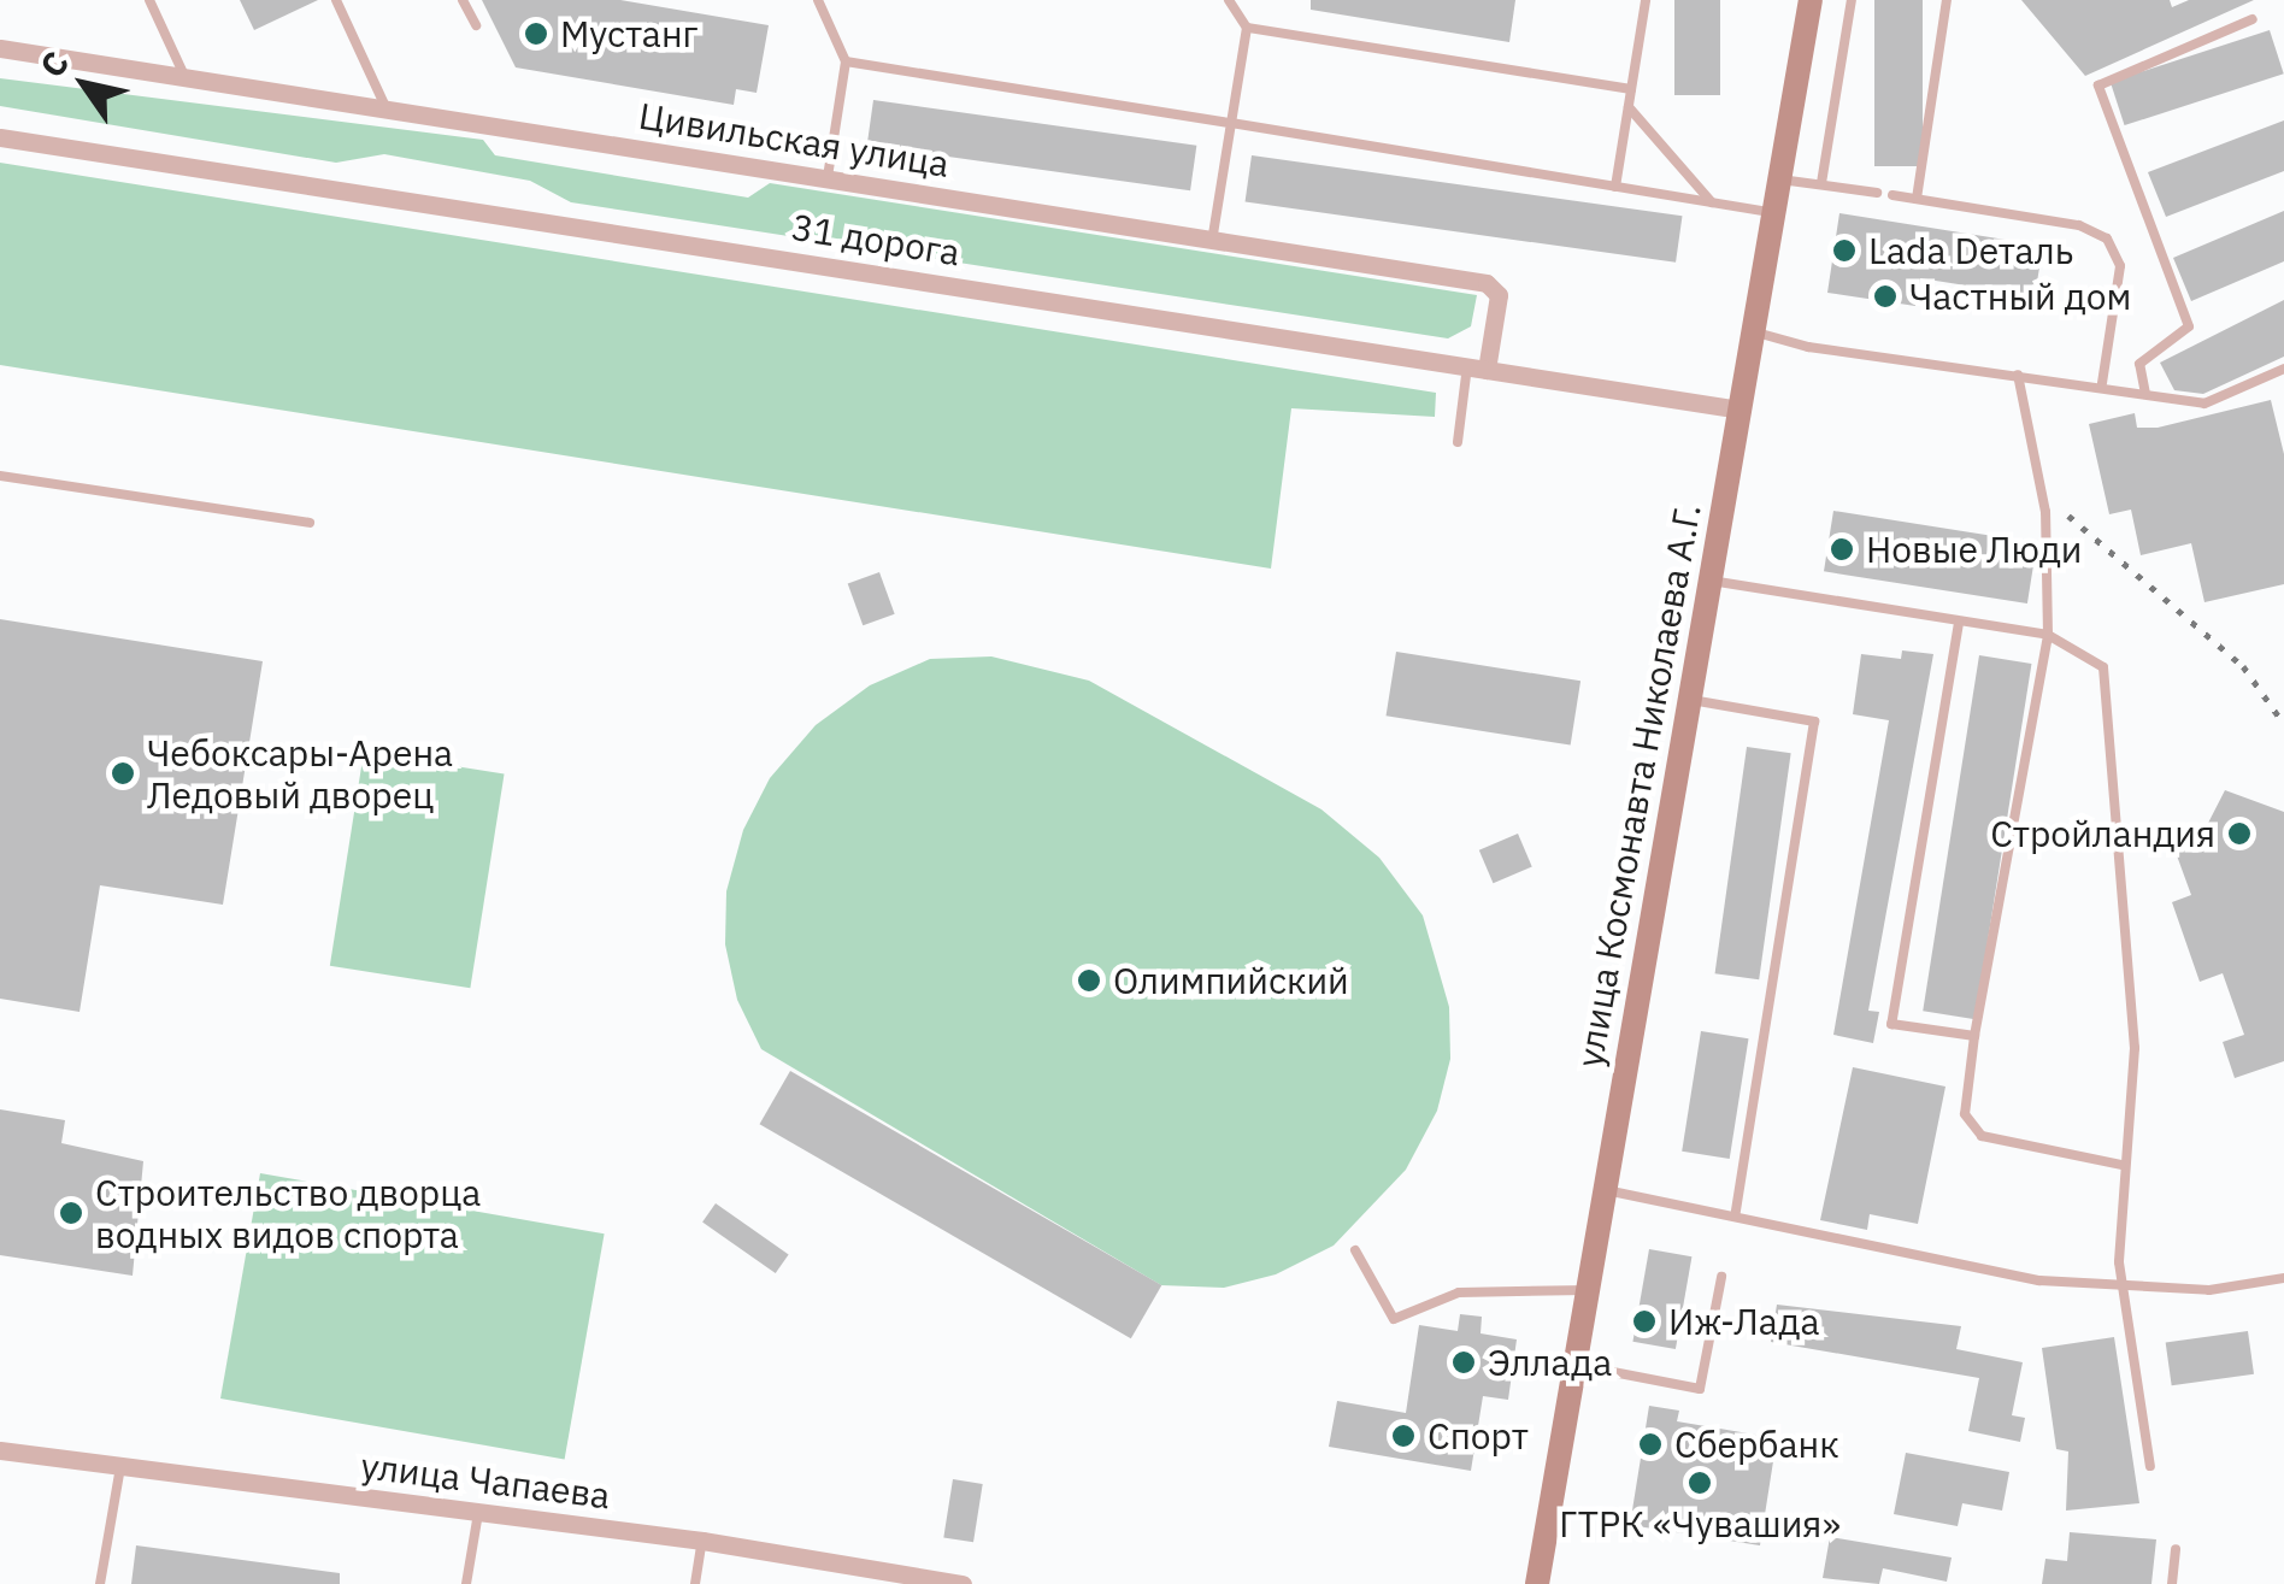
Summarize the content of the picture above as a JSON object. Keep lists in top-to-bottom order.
{
  "streets": {
    "street": [
      "Цивильская улица",
      "31 дорога",
      "улица Космонавта Николаева А.Г.",
      "улица Чапаева"
    ]
  },
  "crossings": [
    ["Цивильская улица", "31 дорога"],
    ["31 дорога", "улица Космонавта Николаева А.Г."]
  ],
  "places": [
    "Мустанг",
    "Lada Dеталь",
    "Частный дом",
    "Новые Люди",
    "Чебоксары-Арена Ледовый дворец",
    "Стройландия",
    "Олимпийский",
    "Строительство дворца водных видов спорта",
    "Иж-Лада",
    "Эллада",
    "Спорт",
    "Сбербанк",
    "ГТРК «Чувашия»"
  ],
  "north": "top left"
}
